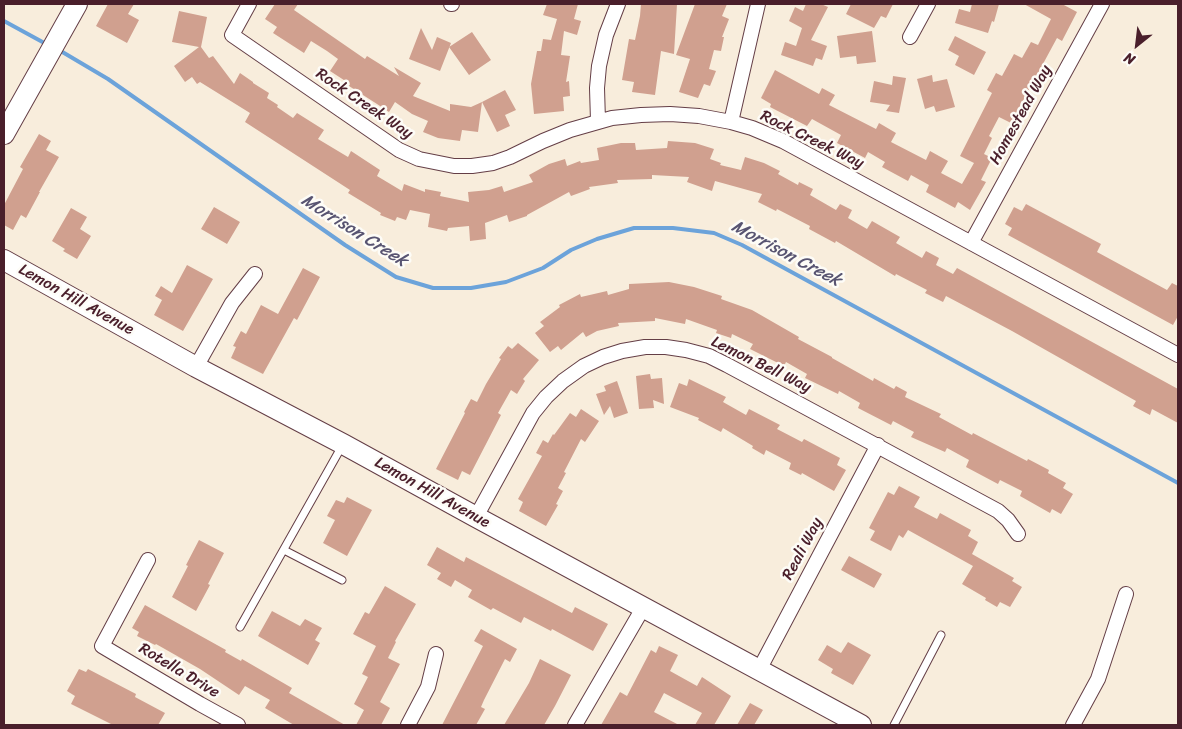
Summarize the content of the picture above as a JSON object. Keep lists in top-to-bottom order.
{
  "streets": {
    "street": [
      "Rock Creek Way",
      "Homestead Way",
      "Lemon Hill Avenue",
      "Lemon Bell Way",
      "Reali Way",
      "Rotella Drive"
    ]
  },
  "crossings": [
    ["Rock Creek Way", "Homestead Way"],
    ["Lemon Hill Avenue", "Lemon Bell Way"],
    ["Lemon Hill Avenue", "Reali Way"],
    ["Lemon Bell Way", "Reali Way"]
  ],
  "water": ["Morrison Creek"],
  "north": "bottom left"
}
